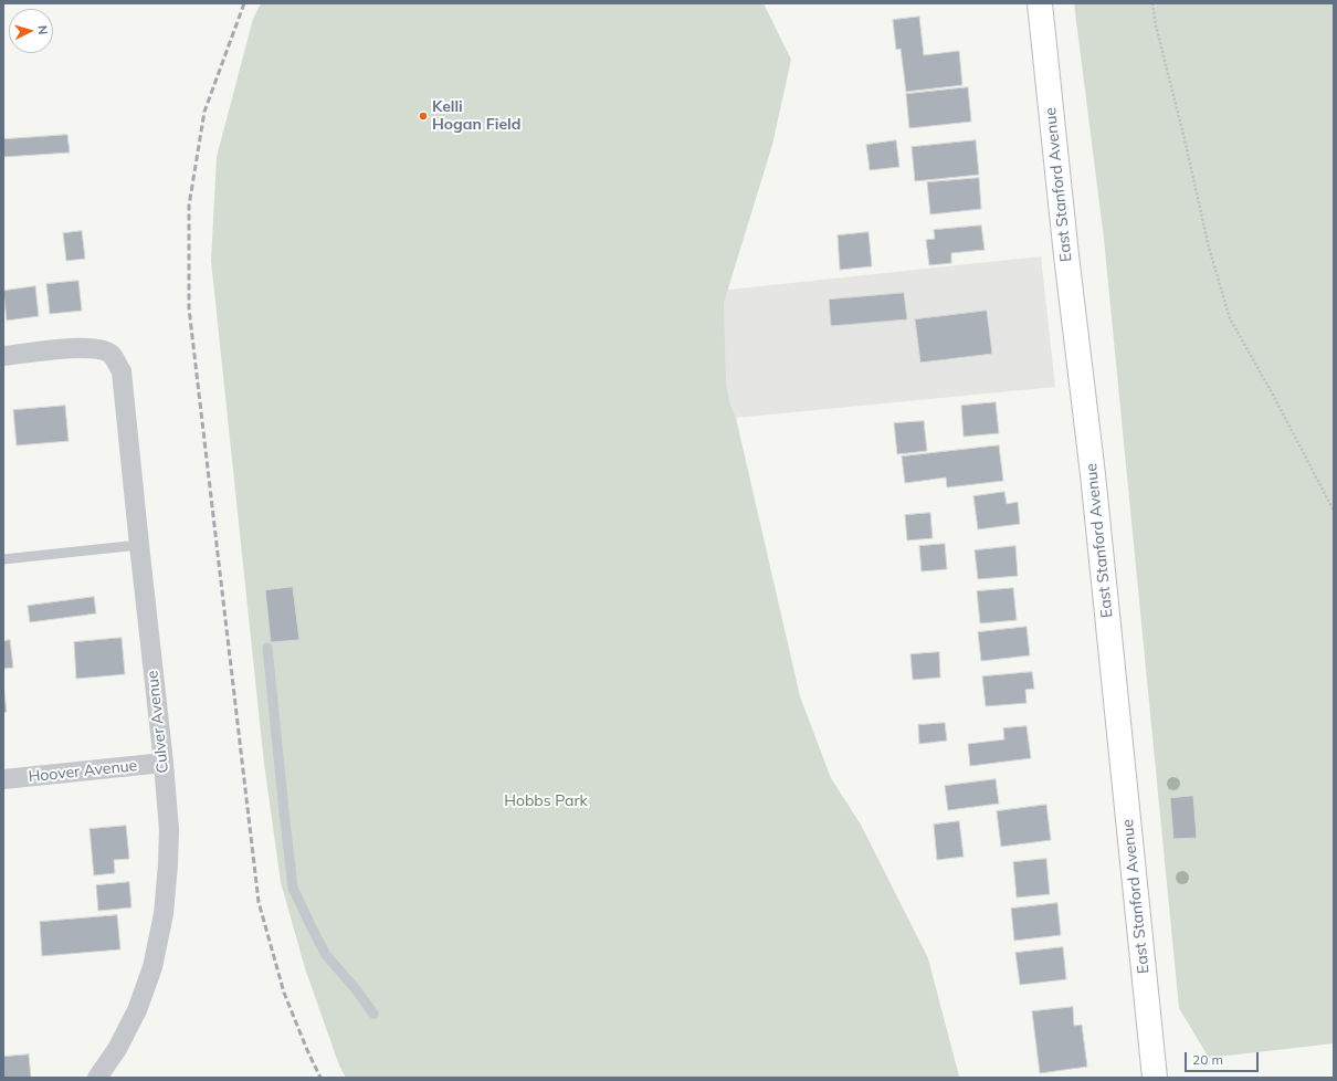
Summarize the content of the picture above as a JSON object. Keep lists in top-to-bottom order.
{
  "streets": {
    "main road": ["East Stanford Avenue"],
    "street": ["Culver Avenue", "Hoover Avenue"]
  },
  "crossings": [
    ["Culver Avenue", "Hoover Avenue"]
  ],
  "parks": ["Hobbs Park"],
  "places": ["Kelli Hogan Field"],
  "scale_bar": "20 m",
  "north": "right"
}
